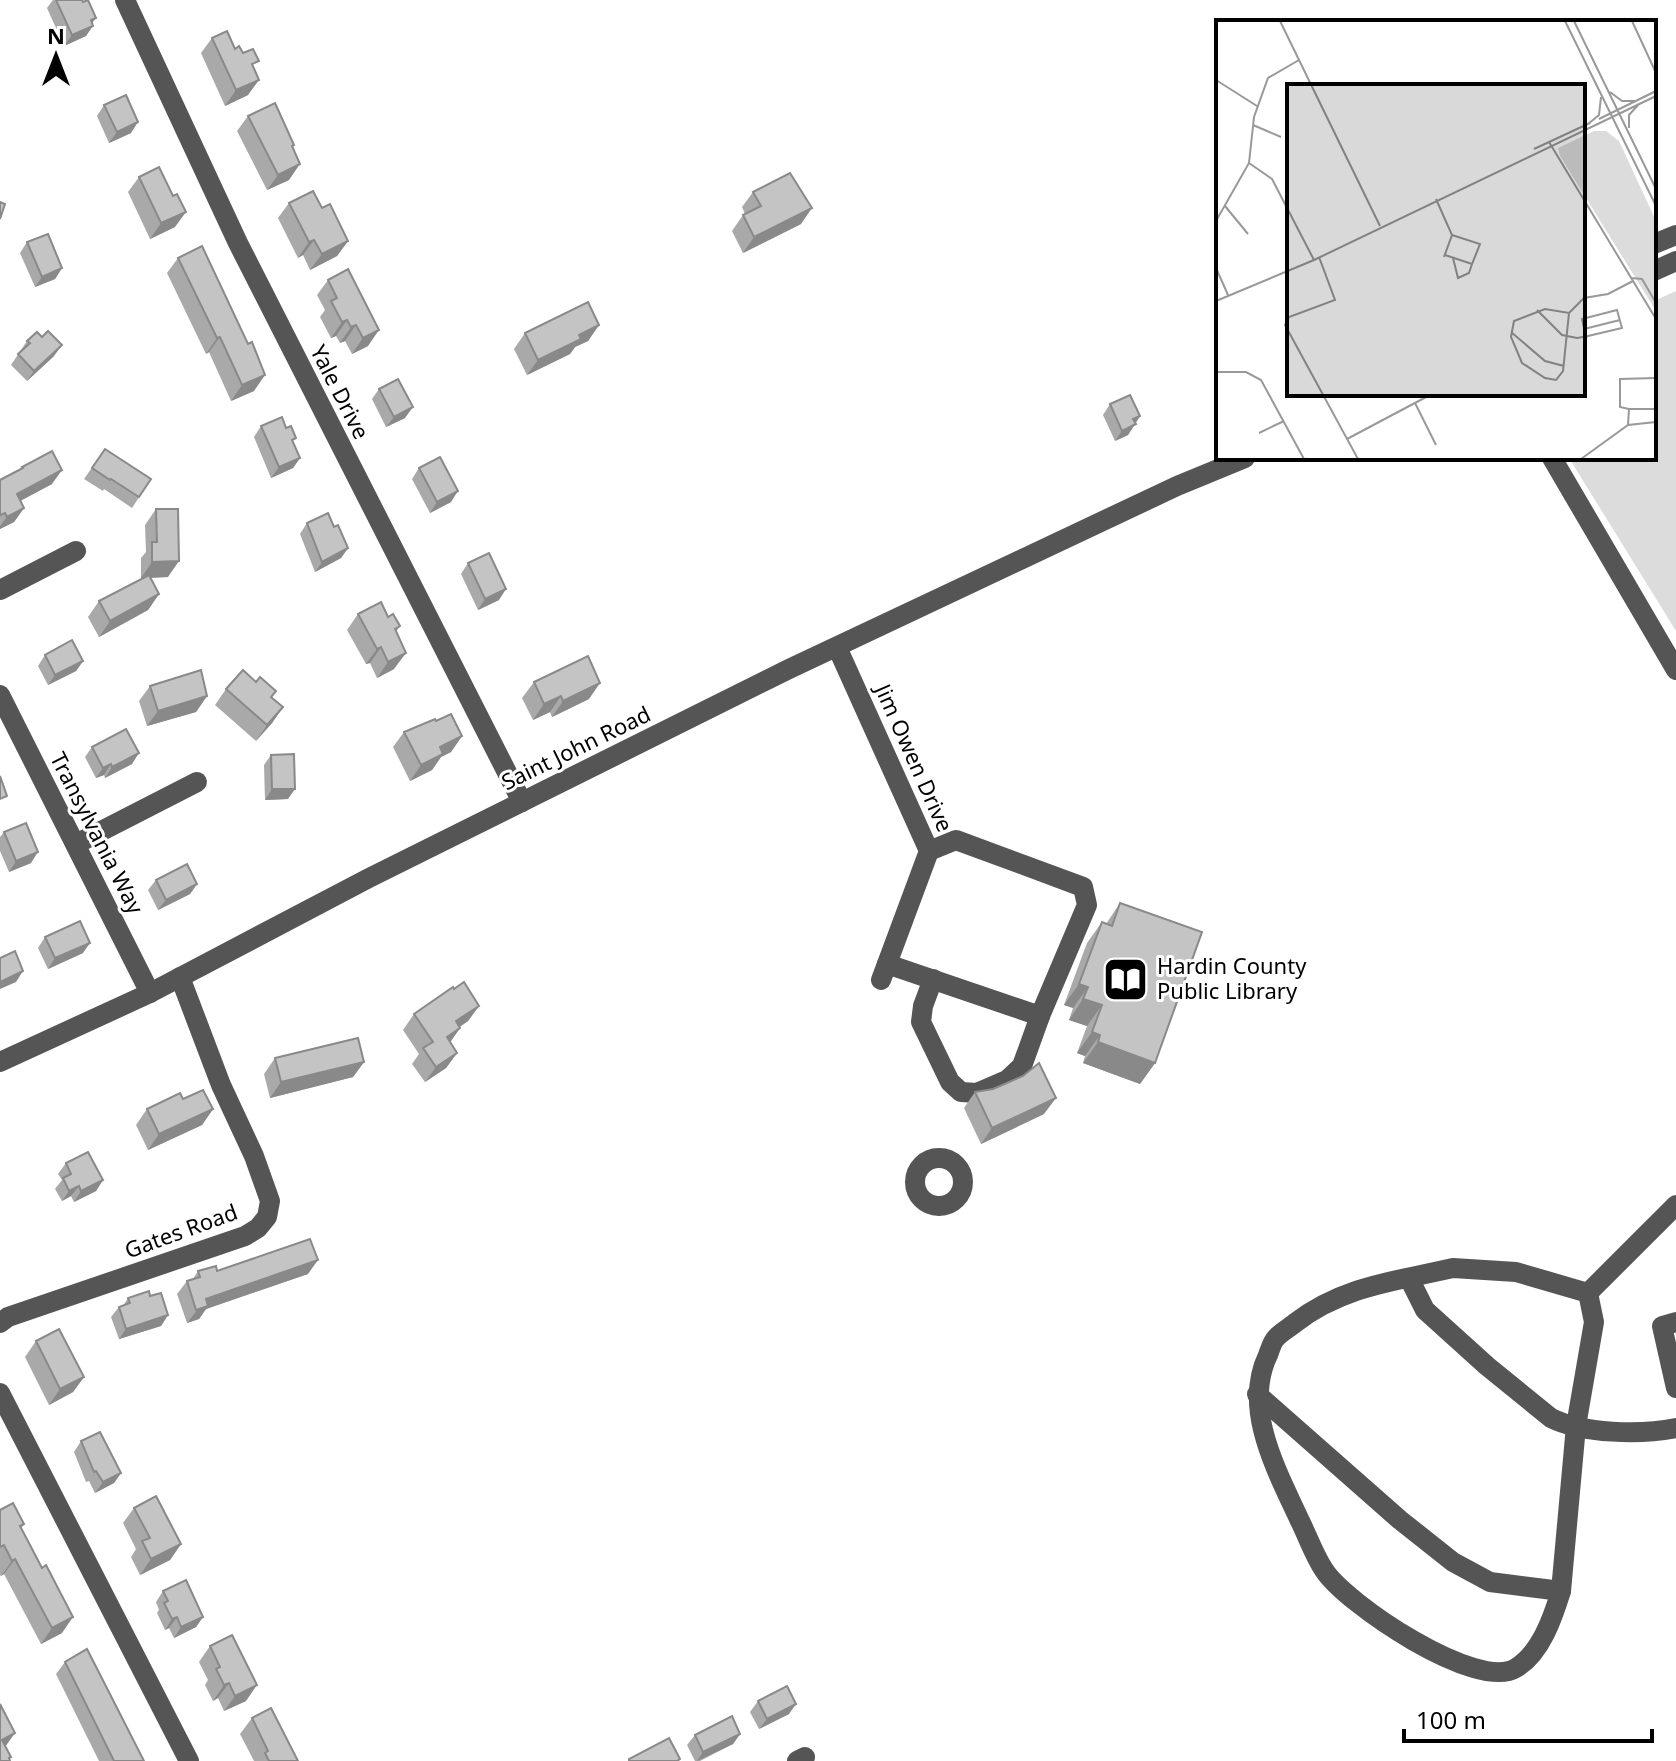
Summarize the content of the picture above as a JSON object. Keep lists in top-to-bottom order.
{
  "streets": {
    "street": [
      "Yale Drive",
      "Saint John Road",
      "Jim Owen Drive",
      "Transylvania Way",
      "Gates Road"
    ]
  },
  "crossings": [
    ["Yale Drive", "Saint John Road"],
    ["Saint John Road", "Jim Owen Drive"],
    ["Saint John Road", "Transylvania Way"],
    ["Saint John Road", "Gates Road"]
  ],
  "places": {
    "library": ["Hardin County Public Library"]
  },
  "scale_bar": "100 m",
  "north": "top"
}
